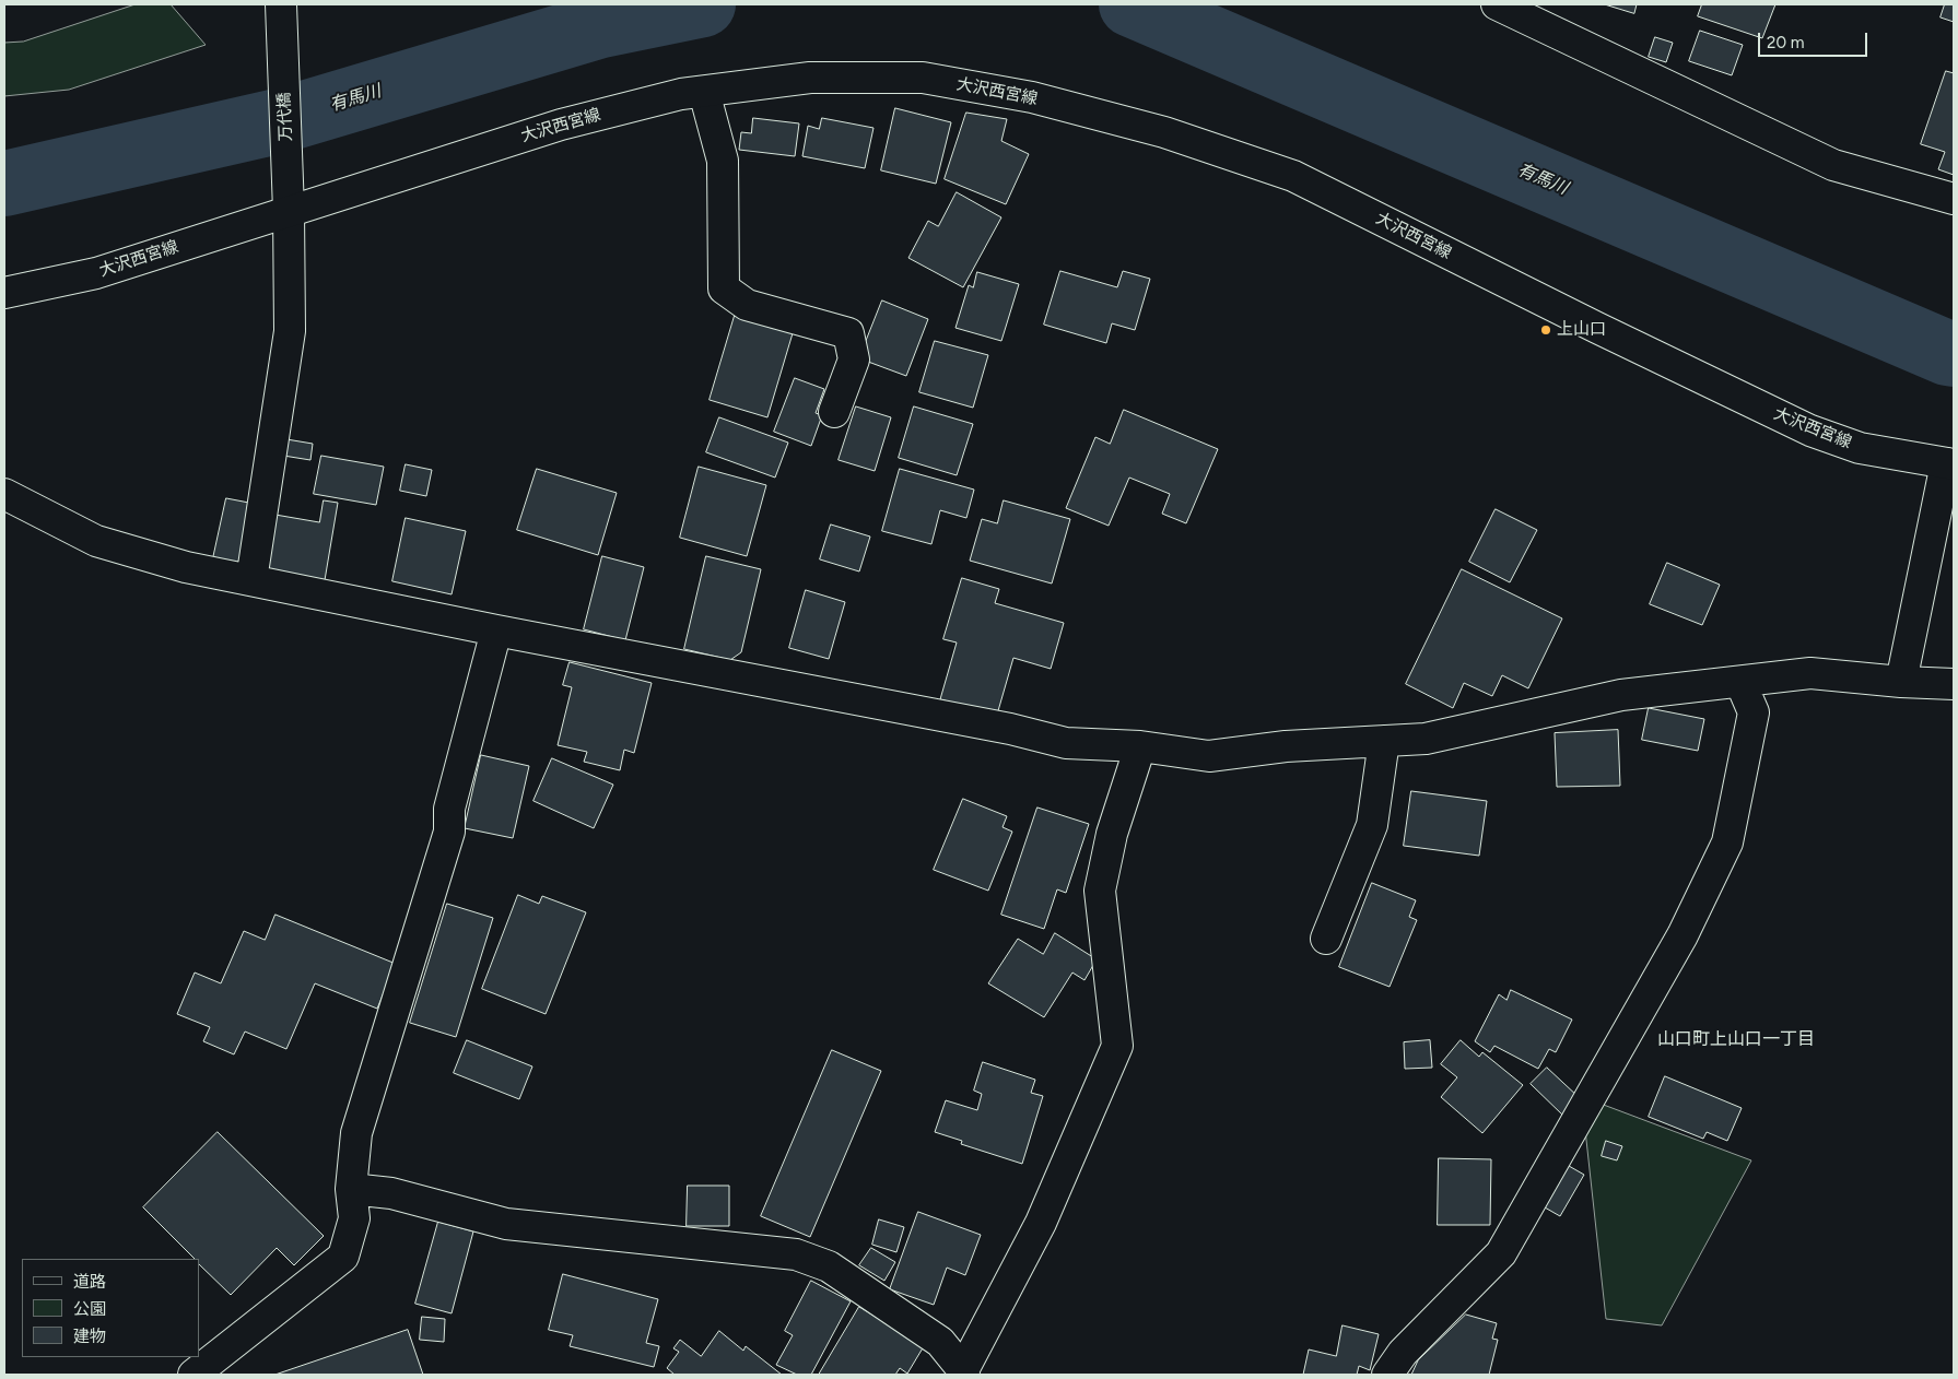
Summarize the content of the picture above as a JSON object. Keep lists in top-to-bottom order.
{
  "streets": {
    "street": ["大沢西宮線", "万代橋"]
  },
  "crossings": [
    ["大沢西宮線", "万代橋"]
  ],
  "districts": ["山口町上山口一丁目"],
  "water": ["有馬川"],
  "places": ["上山口"],
  "legend": ["道路", "公園", "建物"],
  "scale_bar": "20 m"
}
